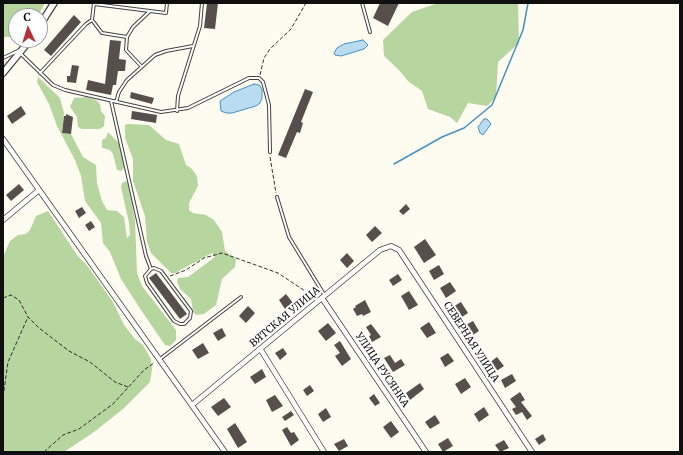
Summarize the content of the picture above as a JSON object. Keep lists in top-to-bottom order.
{
  "streets": {
    "street": ["ВЯТСКАЯ УЛИЦА", "СЕВЕРНАЯ УЛИЦА", "УЛИЦА РУСЯНКА"]
  },
  "crossings": [
    ["ВЯТСКАЯ УЛИЦА", "СЕВЕРНАЯ УЛИЦА"],
    ["ВЯТСКАЯ УЛИЦА", "УЛИЦА РУСЯНКА"]
  ],
  "north": "top"
}
